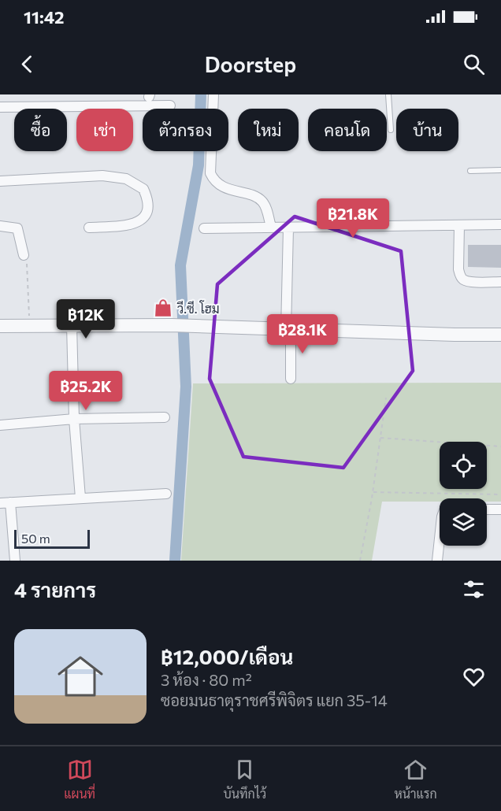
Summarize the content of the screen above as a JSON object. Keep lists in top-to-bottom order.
{
  "places": {
    "shop": ["วี.ซี. โฮม"]
  },
  "scale_bar": "50 m",
  "page": {
    "status": "11:42",
    "header": "Doorstep",
    "chip": [
      "ซื้อ",
      "เช่า",
      "ตัวกรอง",
      "ใหม่",
      "คอนโด",
      "บ้าน"
    ],
    "price": [
      "฿21.8K",
      "฿12K",
      "฿28.1K",
      "฿25.2K"
    ],
    "scale": "50 m",
    "heading": "4 รายการ",
    "list": [
      {
        "name": "฿12,000/เดือน",
        "note": "3 ห้อง · 80 m² · ซอยมนธาตุราชศรีพิจิตร แยก 35-14"
      }
    ],
    "tabs": ["แผนที่", "บันทึกไว้", "หน้าแรก"]
  }
}
